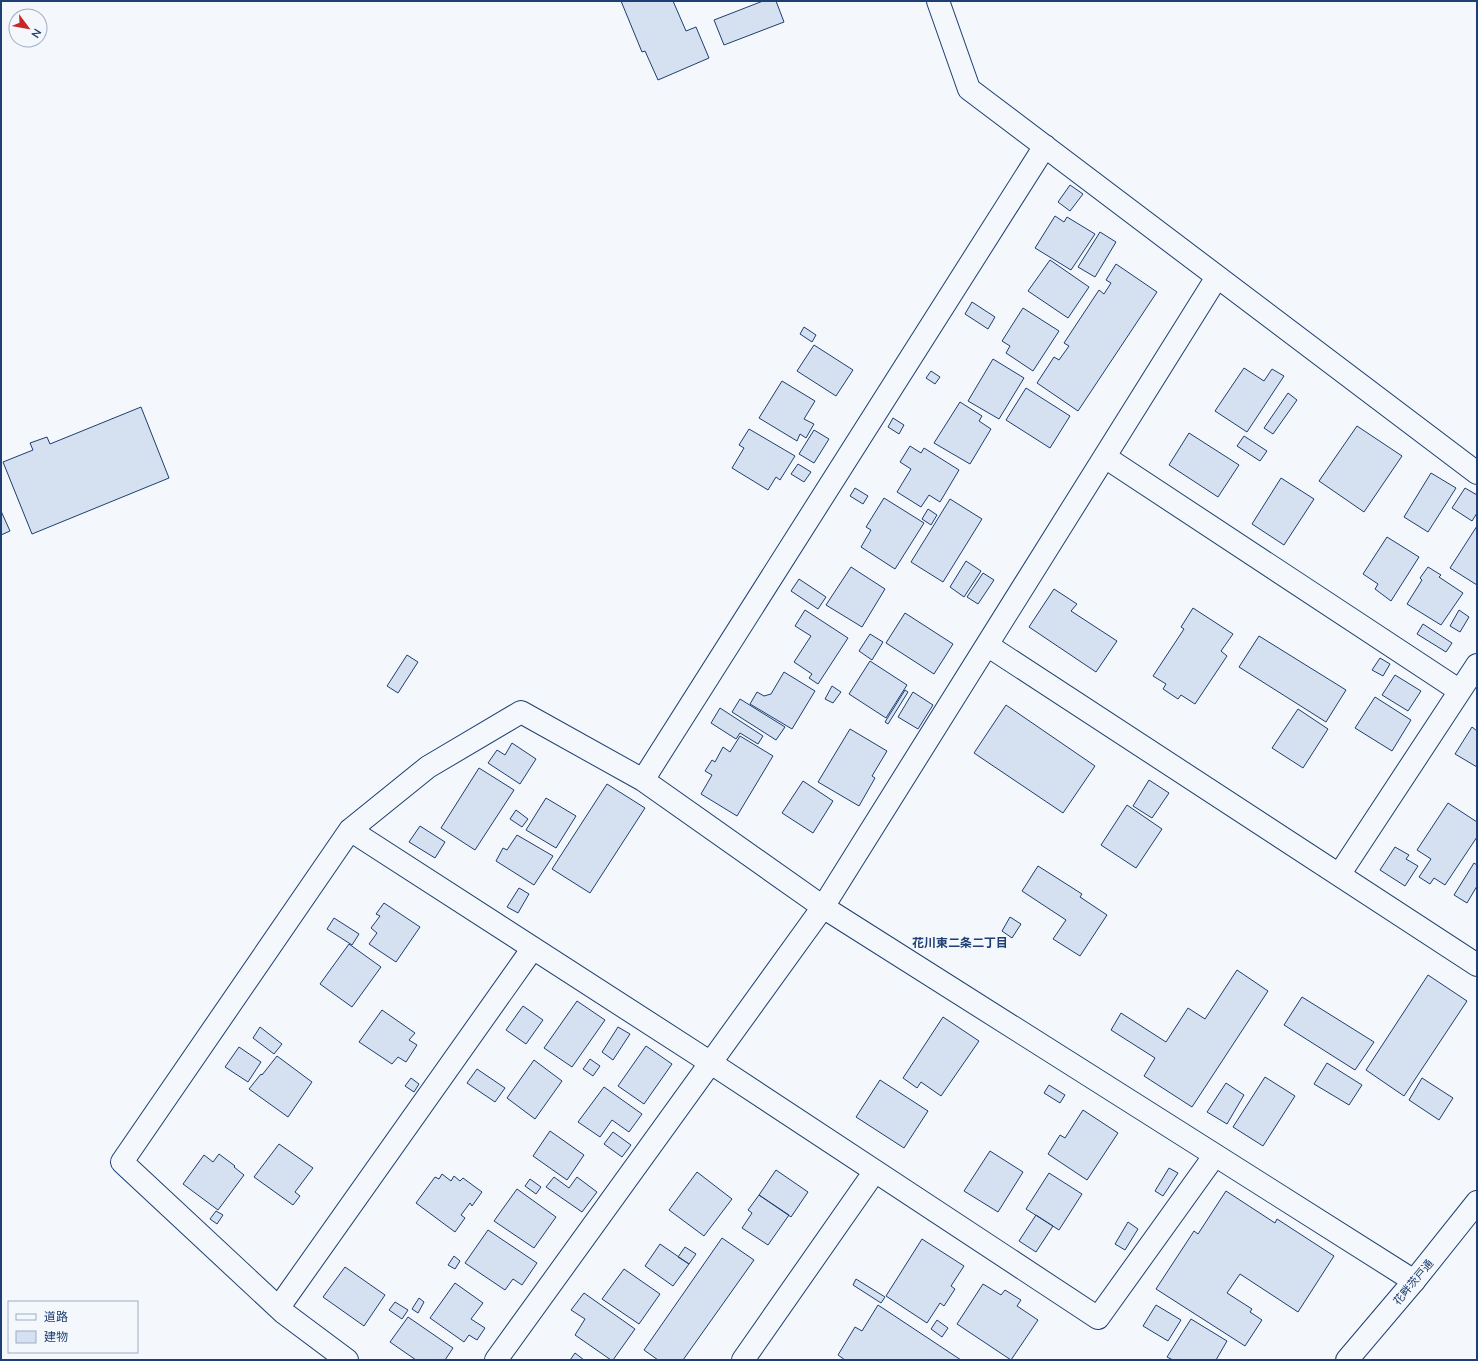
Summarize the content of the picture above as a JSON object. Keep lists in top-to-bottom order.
{
  "streets": {
    "street": ["花畔茨戸通"]
  },
  "districts": ["花川東二条二丁目"],
  "legend": ["道路", "建物"],
  "north": "bottom right"
}
